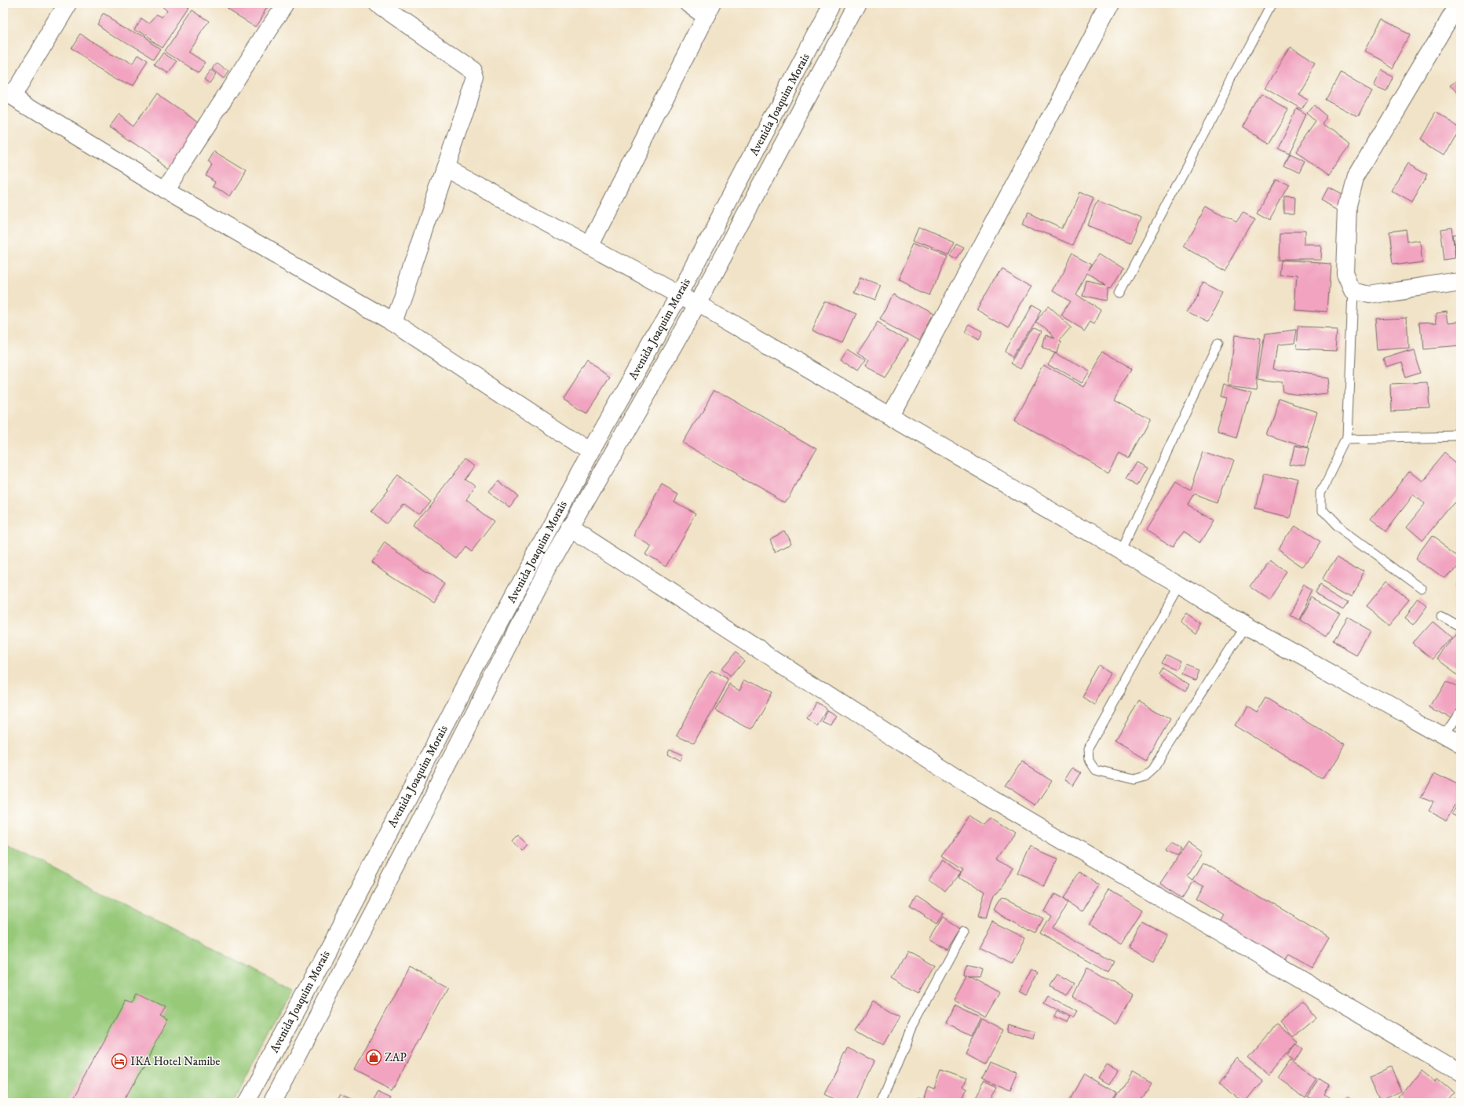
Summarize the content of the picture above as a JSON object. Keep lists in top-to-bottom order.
{
  "streets": {
    "street": ["Avenida Joaquim Morais"]
  },
  "places": {
    "shop": ["ZAP"],
    "hotel": ["IKA Hotel Namibe"]
  }
}
